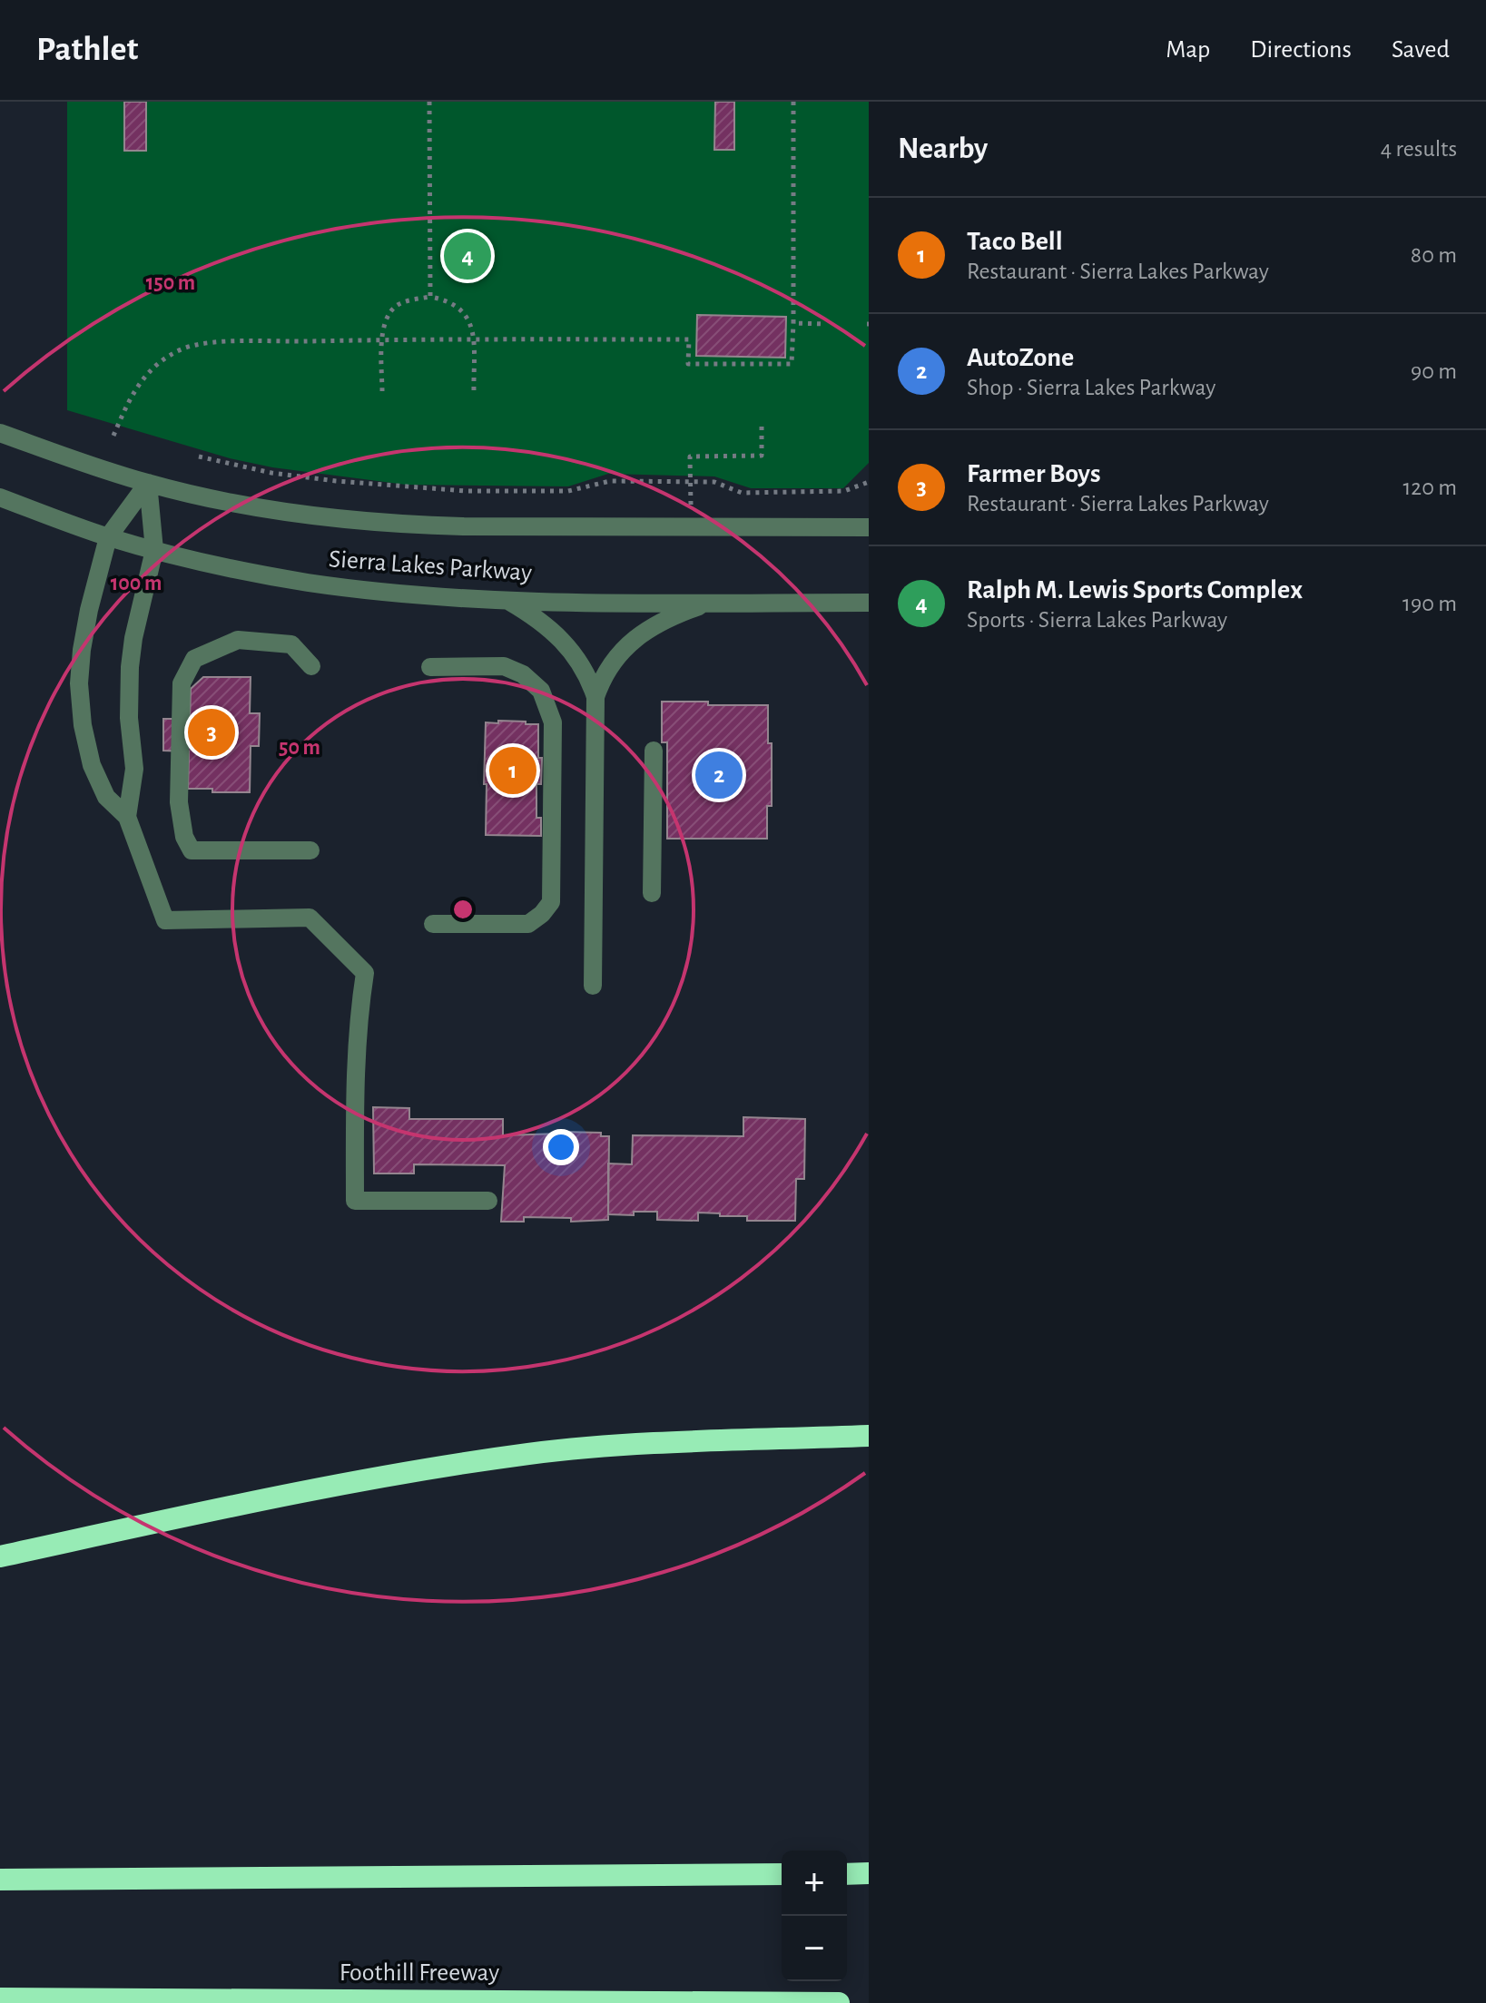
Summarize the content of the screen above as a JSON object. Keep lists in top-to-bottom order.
{
  "streets": {
    "highway": ["Foothill Freeway"],
    "street": ["Sierra Lakes Parkway"]
  },
  "page": {
    "header": "Pathlet",
    "nav": ["Map", "Directions", "Saved"],
    "heading": ["Nearby", "4 results"],
    "list": [
      {
        "mark": "1",
        "name": "Taco Bell",
        "note": "Restaurant · Sierra Lakes Parkway",
        "value": "80 m"
      },
      {
        "mark": "2",
        "name": "AutoZone",
        "note": "Shop · Sierra Lakes Parkway",
        "value": "90 m"
      },
      {
        "mark": "3",
        "name": "Farmer Boys",
        "note": "Restaurant · Sierra Lakes Parkway",
        "value": "120 m"
      },
      {
        "mark": "4",
        "name": "Ralph M. Lewis Sports Complex",
        "note": "Sports · Sierra Lakes Parkway",
        "value": "190 m"
      }
    ],
    "pins": [
      "4",
      "3",
      "1",
      "2"
    ],
    "map_buttons": ["+", "−"]
  },
  "rings": ["150 m", "100 m", "50 m"]
}
